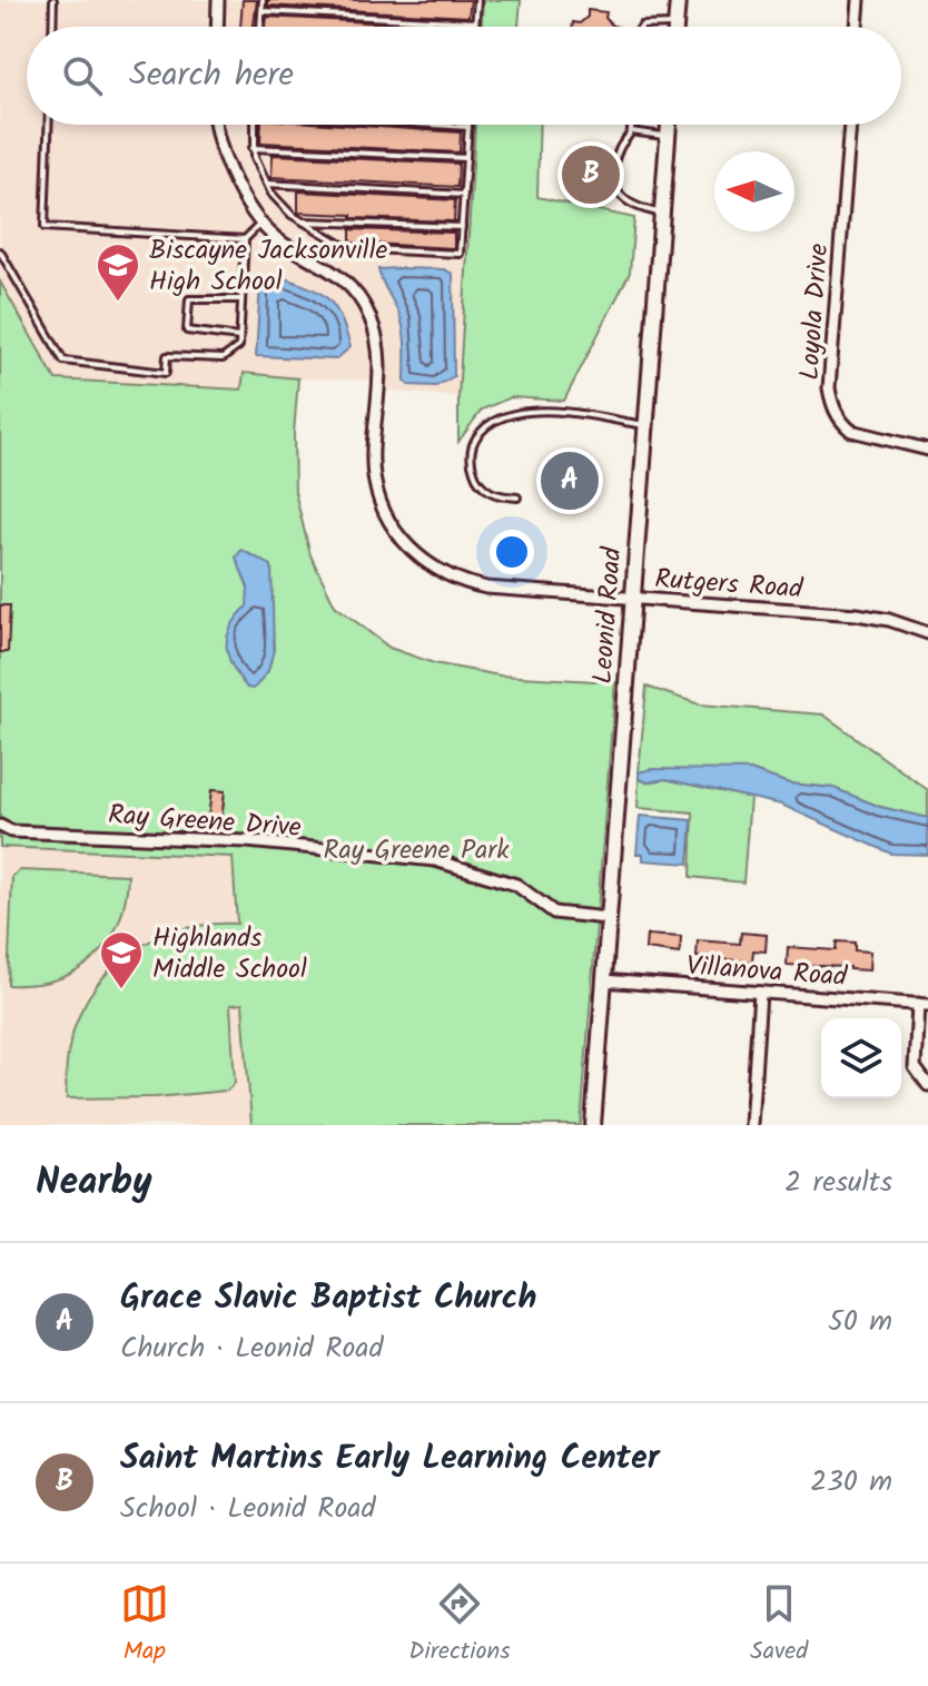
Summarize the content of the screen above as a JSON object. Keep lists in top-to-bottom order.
{
  "streets": {
    "street": [
      "Loyola Drive",
      "Rutgers Road",
      "Leonid Road",
      "Ray Greene Drive",
      "Villanova Road"
    ]
  },
  "crossings": [
    ["Rutgers Road", "Leonid Road"],
    ["Leonid Road", "Ray Greene Drive"],
    ["Leonid Road", "Villanova Road"]
  ],
  "parks": ["Ray Greene Park"],
  "places": {
    "school or university": ["Biscayne Jacksonville High School", "Highlands Middle School"]
  },
  "north": "left",
  "page": {
    "search": "Search here",
    "pins": ["B", "A"],
    "heading": ["Nearby", "2 results"],
    "list": [
      {
        "mark": "A",
        "name": "Grace Slavic Baptist Church",
        "note": "Church · Leonid Road",
        "value": "50 m"
      },
      {
        "mark": "B",
        "name": "Saint Martins Early Learning Center",
        "note": "School · Leonid Road",
        "value": "230 m"
      }
    ],
    "nav": ["Map", "Directions", "Saved"]
  }
}
